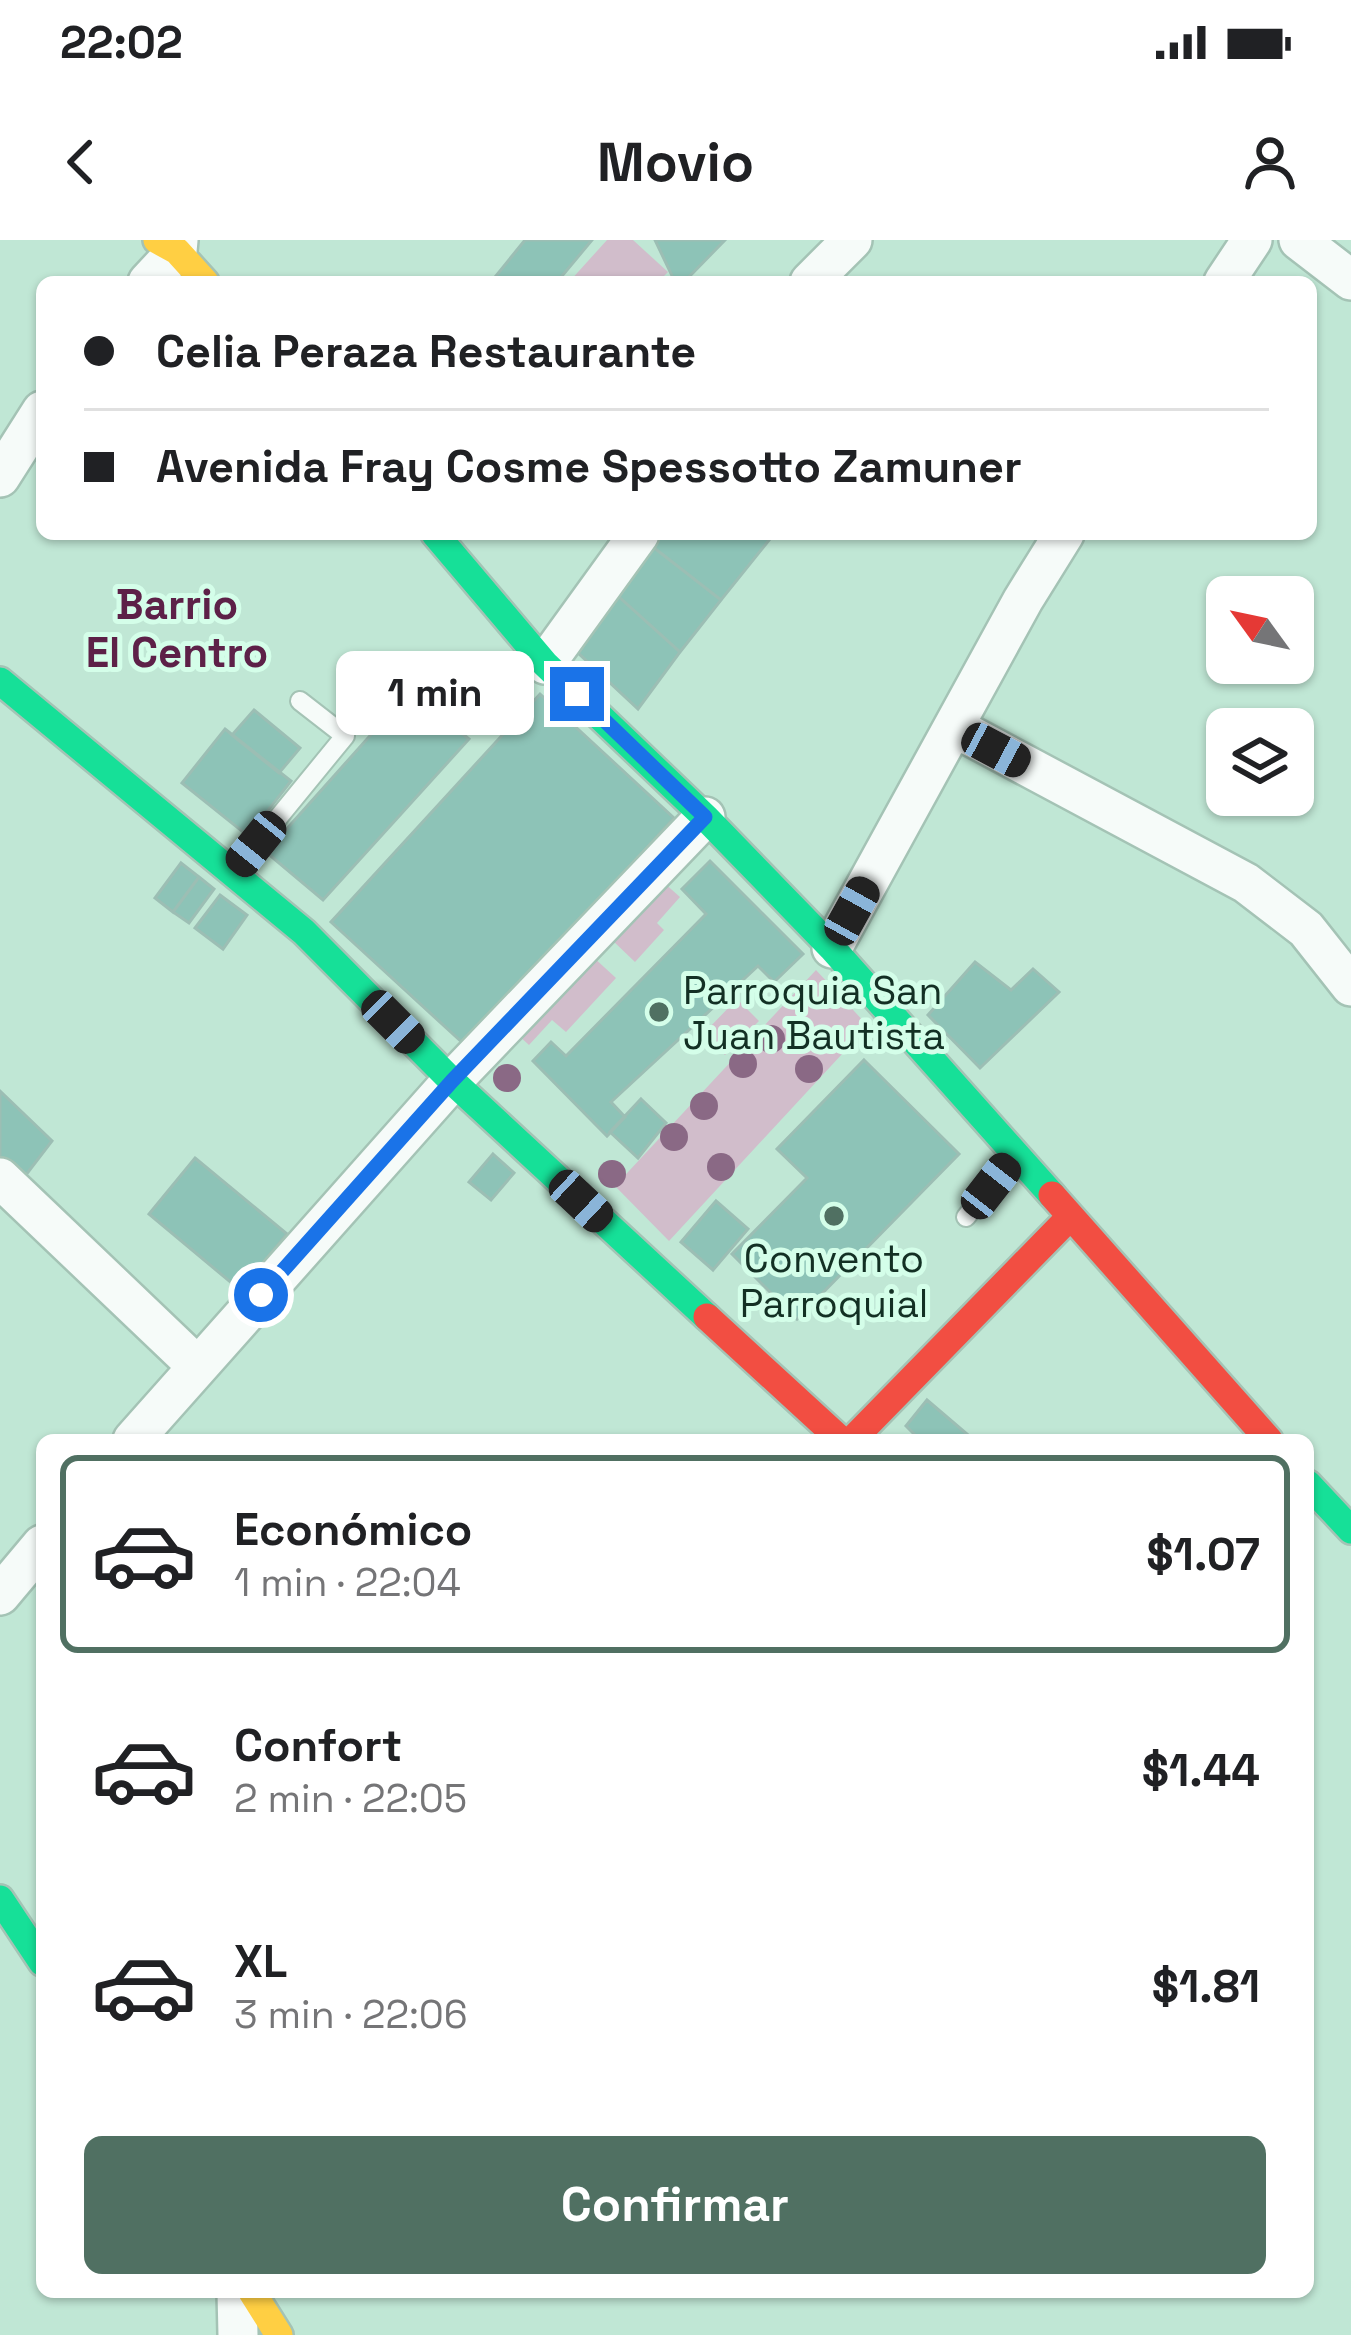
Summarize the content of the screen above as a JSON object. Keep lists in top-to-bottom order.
{
  "districts": ["Barrio El Centro"],
  "places": ["Parroquia San Juan Bautista", "Convento Parroquial"],
  "north": "top left",
  "page": {
    "status": "22:02",
    "header": "Movio",
    "banner": ["Celia Peraza Restaurante", "Avenida Fray Cosme Spessotto Zamuner"],
    "bubble": "1 min",
    "list": [
      {
        "name": "Económico",
        "note": "1 min · 22:04",
        "value": "$1.07"
      },
      {
        "name": "Confort",
        "note": "2 min · 22:05",
        "value": "$1.44"
      },
      {
        "name": "XL",
        "note": "3 min · 22:06",
        "value": "$1.81"
      }
    ],
    "buttons": "Confirmar"
  }
}
